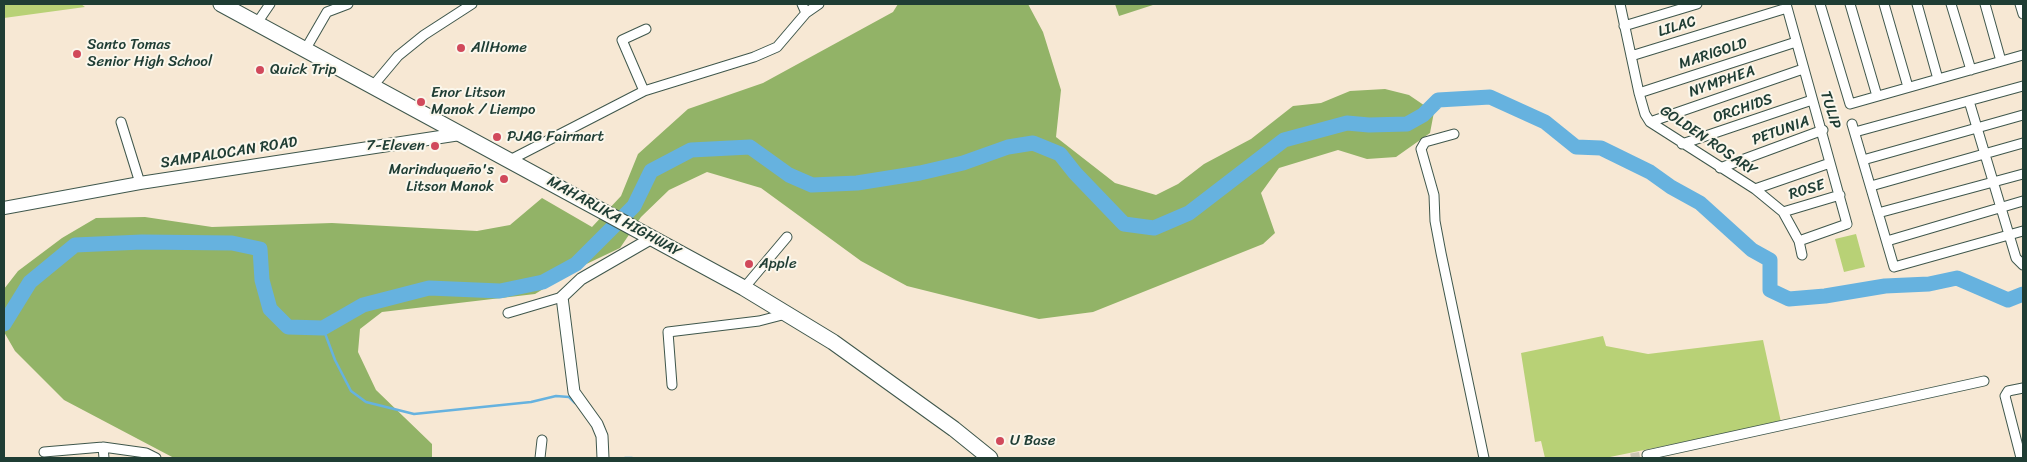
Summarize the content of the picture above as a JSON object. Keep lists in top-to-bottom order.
{
  "streets": {
    "highway": ["MAHARLIKA HIGHWAY"],
    "main road": ["SAMPALOCAN ROAD"],
    "street": [
      "LILAC",
      "MARIGOLD",
      "NYMPHEA",
      "ORCHIDS",
      "TULIP",
      "PETUNIA",
      "GOLDEN ROSARY",
      "ROSE"
    ]
  },
  "crossings": [
    ["LILAC", "TULIP"],
    ["LILAC", "GOLDEN ROSARY"],
    ["MARIGOLD", "TULIP"],
    ["MARIGOLD", "GOLDEN ROSARY"],
    ["NYMPHEA", "TULIP"],
    ["NYMPHEA", "GOLDEN ROSARY"],
    ["ORCHIDS", "TULIP"],
    ["ORCHIDS", "GOLDEN ROSARY"],
    ["TULIP", "PETUNIA"],
    ["TULIP", "GOLDEN ROSARY"],
    ["TULIP", "ROSE"],
    ["PETUNIA", "GOLDEN ROSARY"],
    ["GOLDEN ROSARY", "ROSE"],
    ["SAMPALOCAN ROAD", "MAHARLIKA HIGHWAY"]
  ],
  "places": [
    "AllHome",
    "Santo Tomas Senior High School",
    "Quick Trip",
    "Enor Litson Manok / Liempo",
    "PJAG Fairmart",
    "7-Eleven",
    "Marinduqueño's Litson Manok",
    "Apple",
    "U Base"
  ]
}
